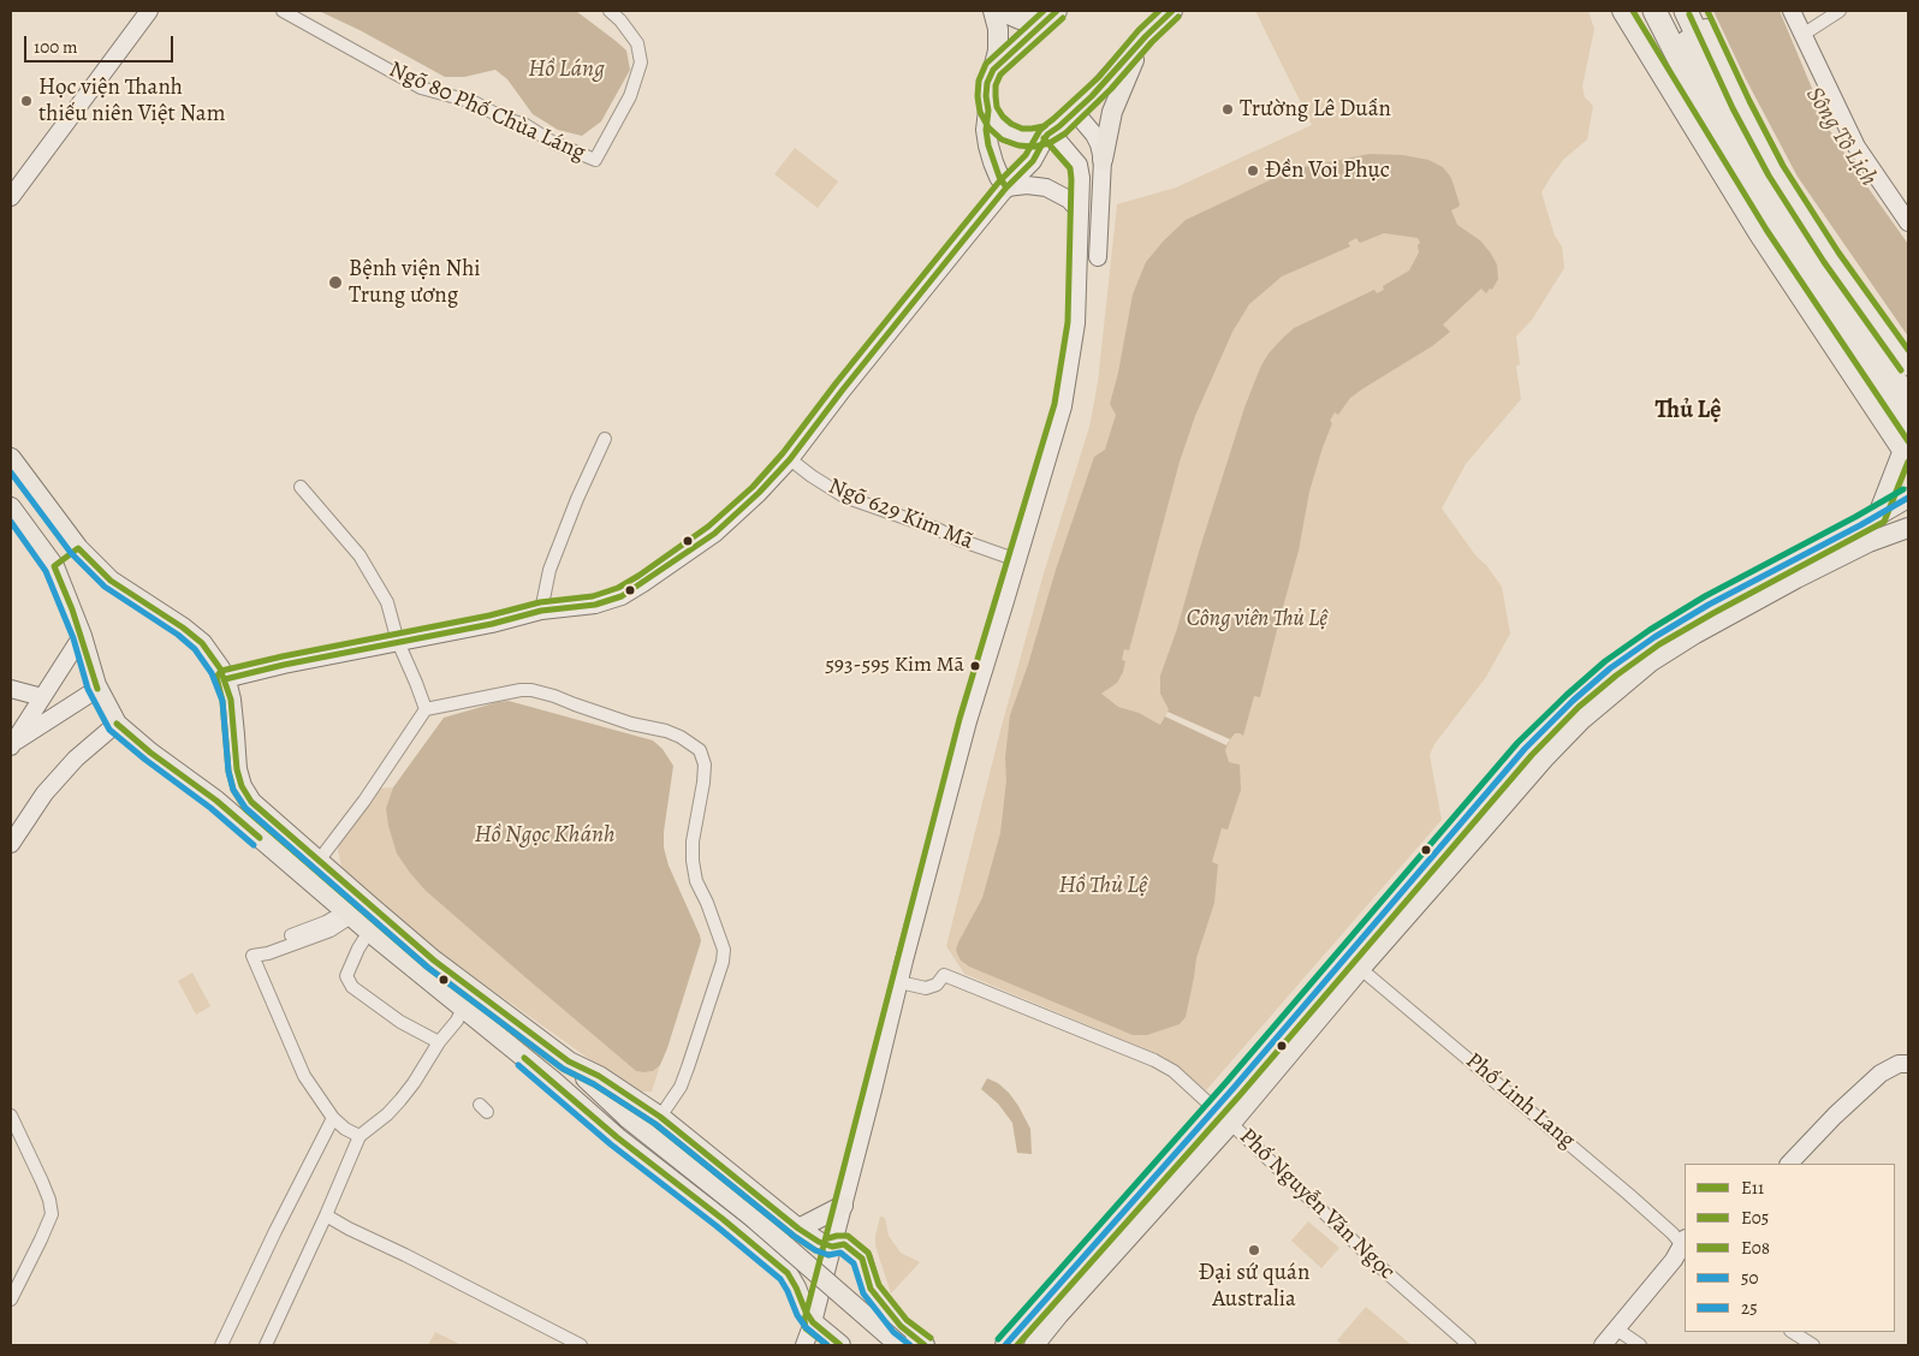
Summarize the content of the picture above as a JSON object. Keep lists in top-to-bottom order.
{
  "streets": {
    "street": [
      "Ngõ 80 Phố Chùa Láng",
      "Ngõ 629 Kim Mã",
      "Phố Linh Lang",
      "Phố Nguyễn Văn Ngọc"
    ]
  },
  "districts": ["Thủ Lệ"],
  "water": [
    "Hồ Láng",
    "Sông Tô Lịch",
    "Hồ Ngọc Khánh",
    "Hồ Thủ Lệ"
  ],
  "parks": ["Công viên Thủ Lệ"],
  "places": [
    "Học viện Thanh thiếu niên Việt Nam",
    "Trường Lê Duẩn",
    "Đền Voi Phục",
    "Bệnh viện Nhi Trung ương",
    "593-595 Kim Mã",
    "Đại sứ quán Australia"
  ],
  "lines": [
    "transit line E11",
    "transit line E05",
    "transit line E08",
    "transit line 50",
    "transit line 25"
  ],
  "legend": [
    "E11",
    "E05",
    "E08",
    "50",
    "25"
  ],
  "scale_bar": "100 m"
}
